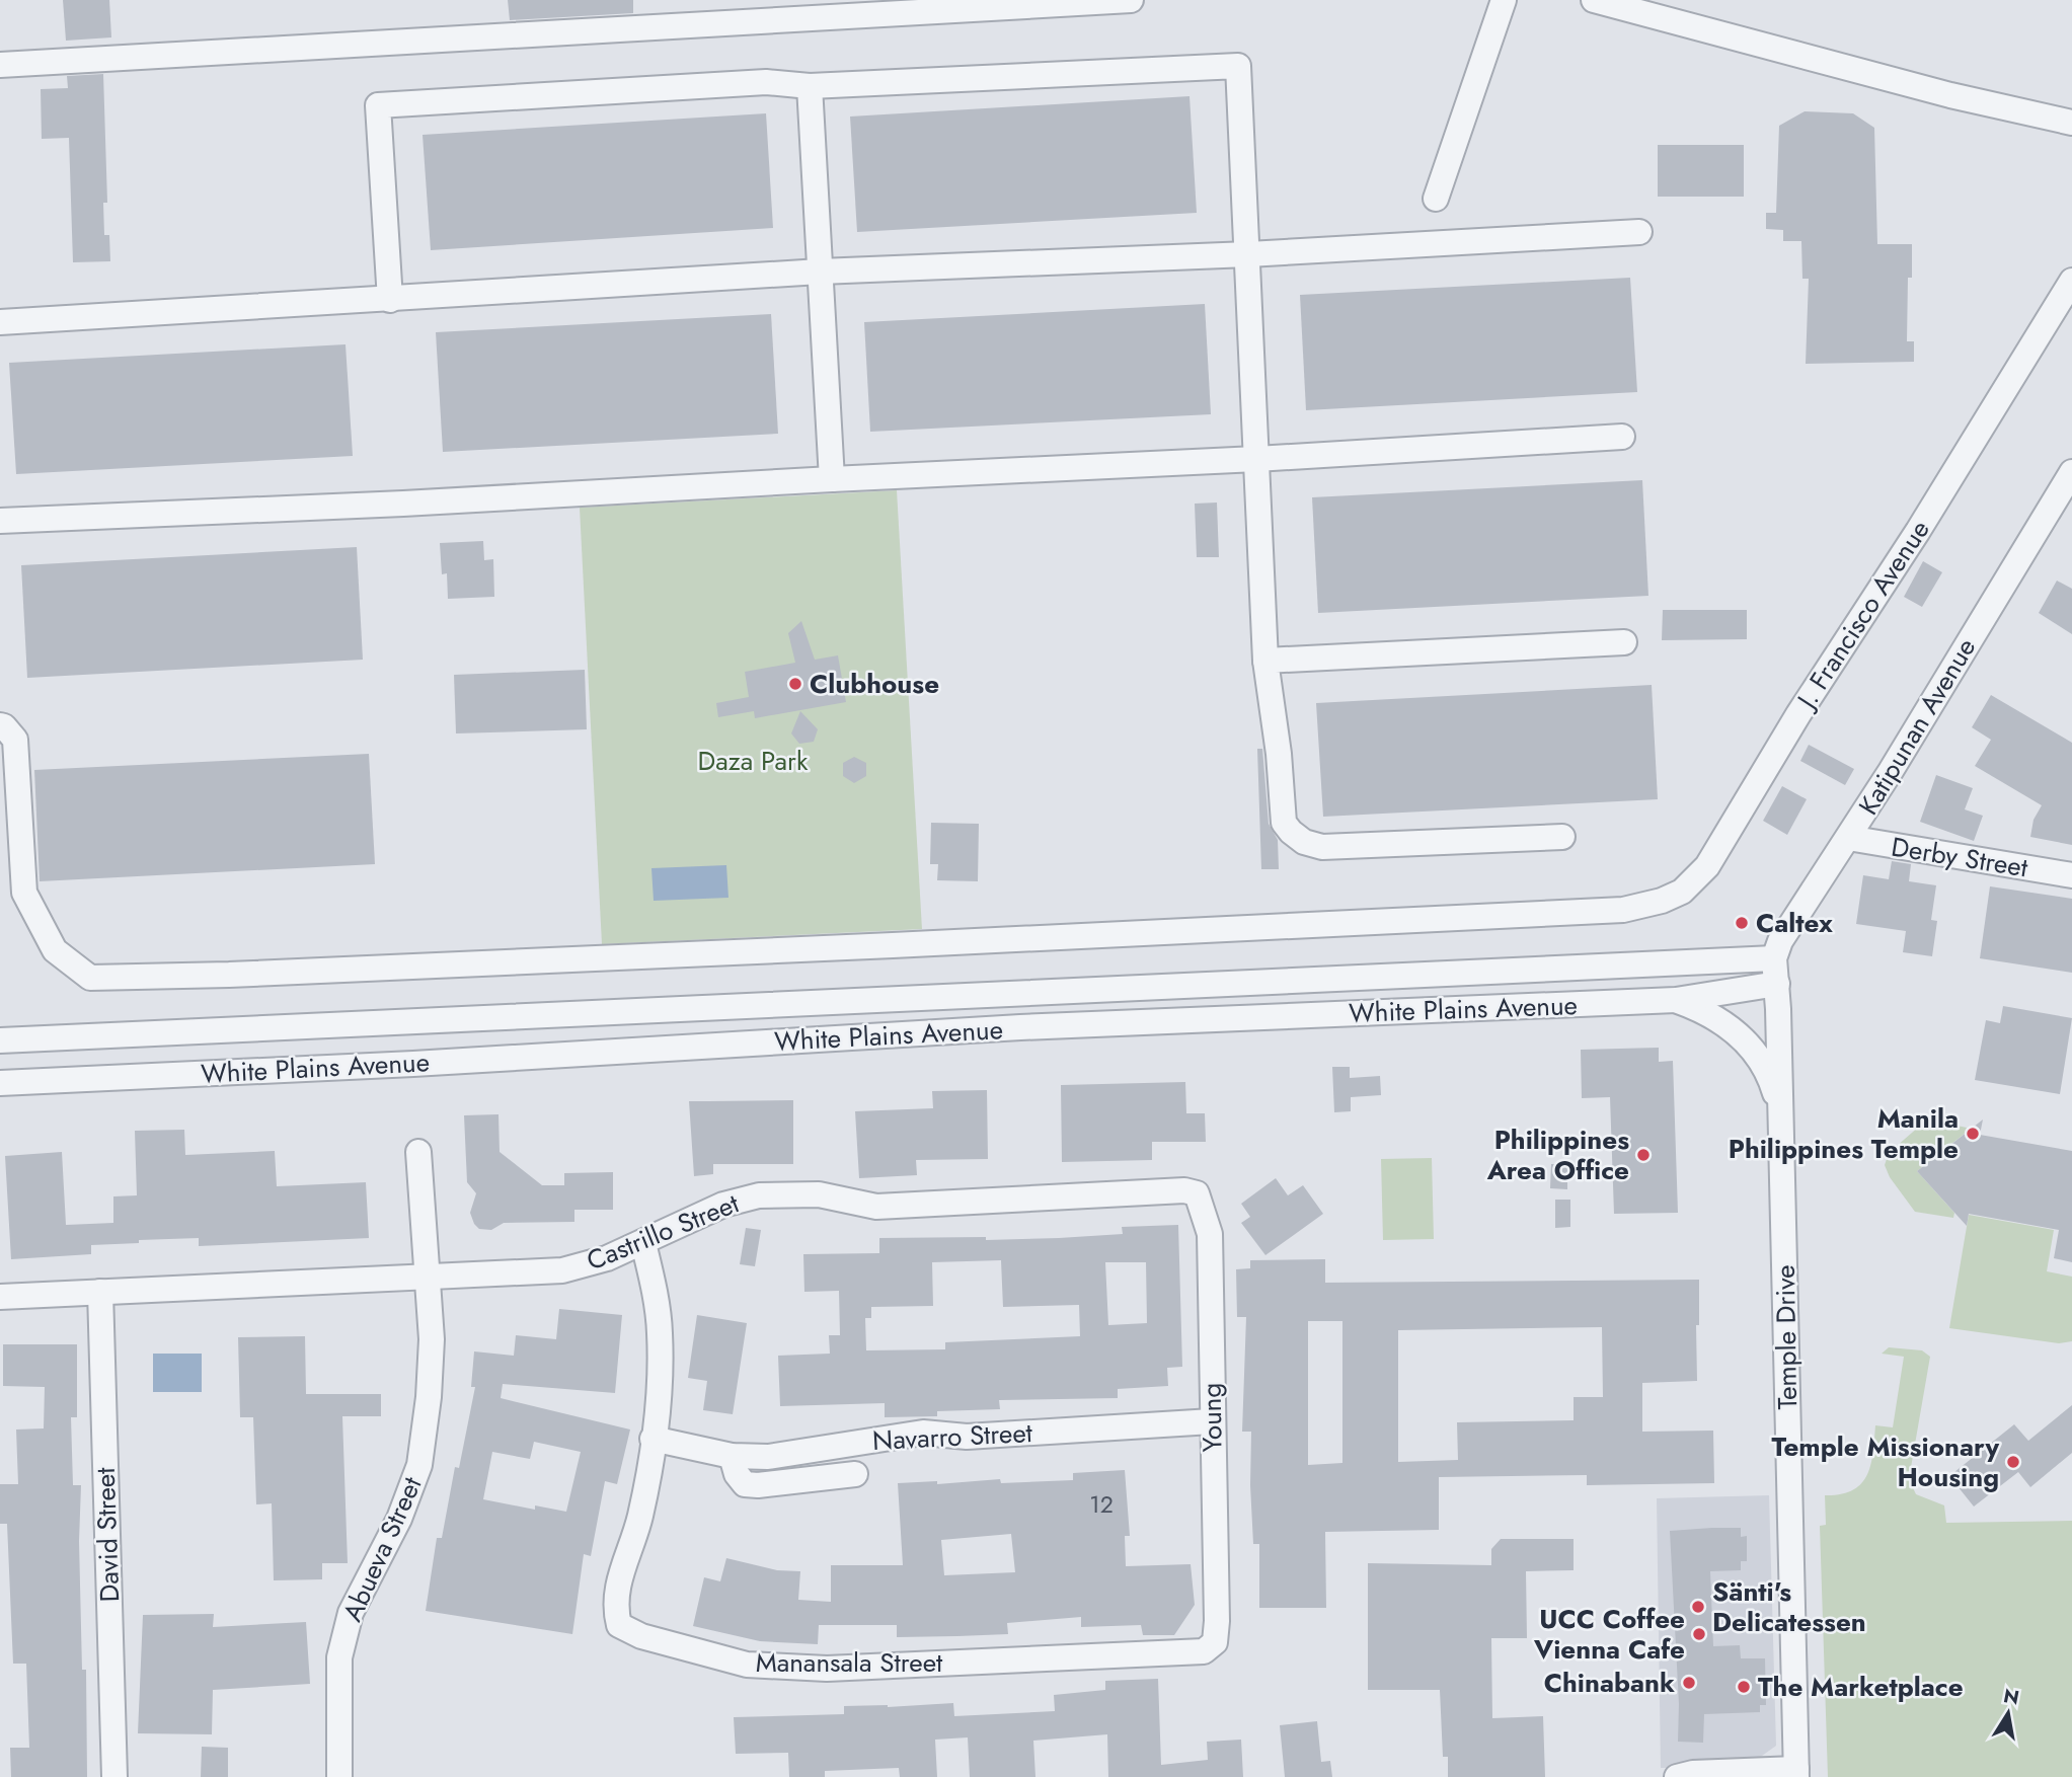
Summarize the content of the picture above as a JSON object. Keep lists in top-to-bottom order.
{
  "streets": {
    "street": [
      "J. Francisco Avenue",
      "Katipunan Avenue",
      "Derby Street",
      "White Plains Avenue",
      "Castrillo Street",
      "Temple Drive",
      "Young",
      "Navarro Street",
      "David Street",
      "Abueva Street",
      "Manansala Street"
    ]
  },
  "crossings": [
    ["Katipunan Avenue", "Derby Street"],
    ["Katipunan Avenue", "White Plains Avenue"],
    ["White Plains Avenue", "Temple Drive"],
    ["Castrillo Street", "Young"],
    ["Castrillo Street", "David Street"],
    ["Castrillo Street", "Abueva Street"],
    ["Castrillo Street", "Manansala Street"],
    ["Young", "Navarro Street"],
    ["Young", "Manansala Street"],
    ["Navarro Street", "Manansala Street"]
  ],
  "parks": ["Daza Park"],
  "places": [
    "Clubhouse",
    "Caltex",
    "Manila Philippines Temple",
    "Philippines Area Office",
    "Temple Missionary Housing",
    "Sänti's Delicatessen",
    "UCC Coffee Vienna Cafe",
    "Chinabank",
    "The Marketplace"
  ],
  "house_numbers": ["12"],
  "north": "top"
}
